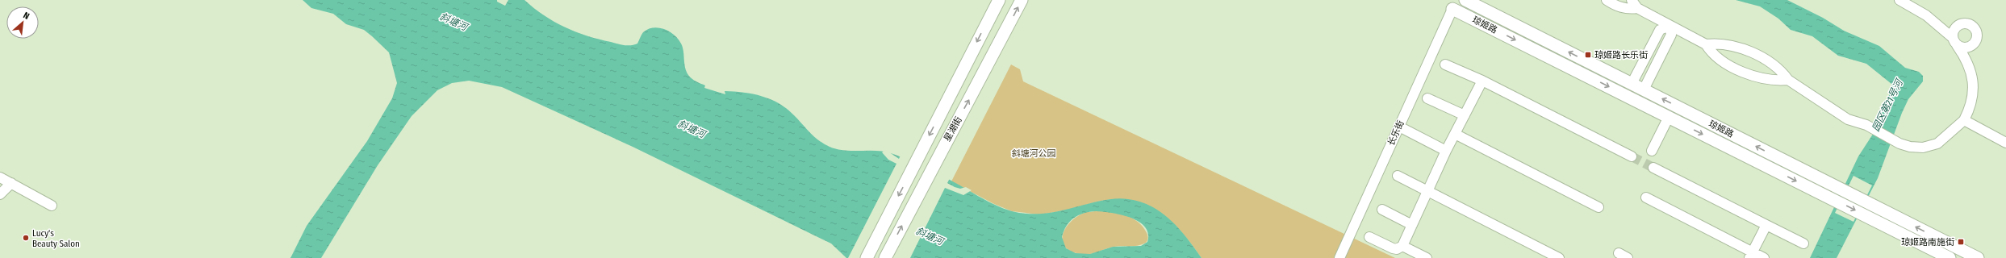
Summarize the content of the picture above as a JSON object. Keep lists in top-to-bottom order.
{
  "streets": {
    "main road": ["琼姬路", "星湖街", "长乐街"]
  },
  "crossings": [
    ["琼姬路", "长乐街"]
  ],
  "water": ["斜塘河", "园区第21号河"],
  "parks": ["斜塘河公园"],
  "places": {
    "transit": ["琼姬路长乐街", "琼姬路南施街"],
    "other": ["Lucy's Beauty Salon"]
  },
  "north": "top right"
}
